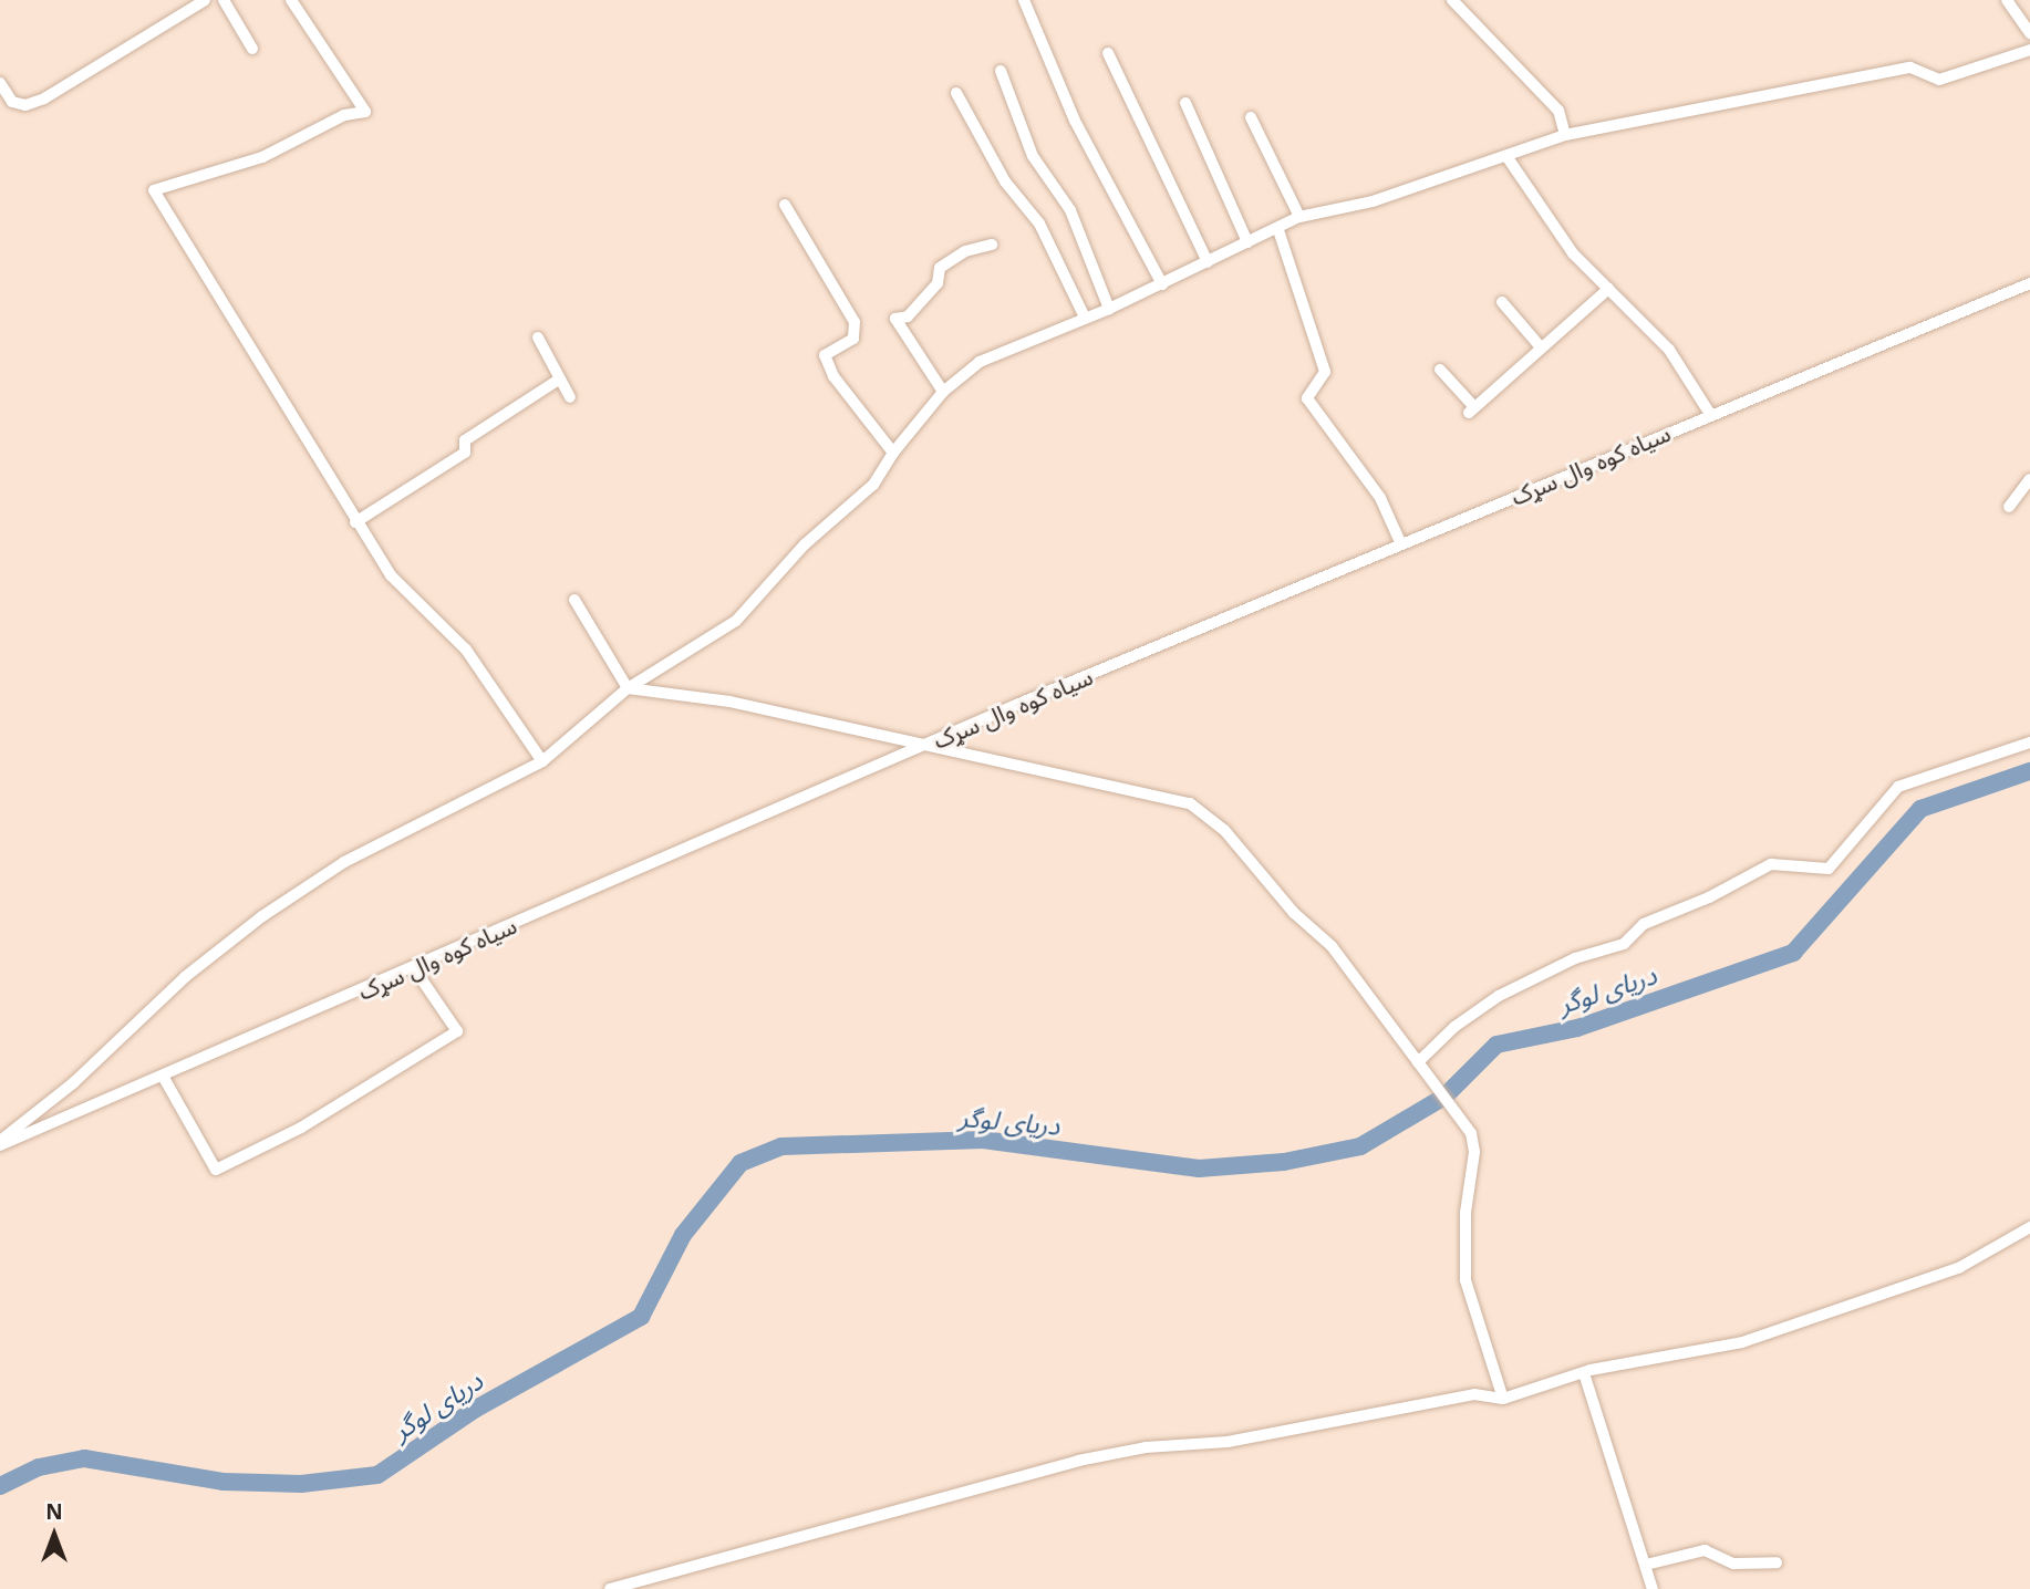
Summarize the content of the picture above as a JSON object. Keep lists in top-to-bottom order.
{
  "streets": {
    "street": ["سیاه کوه وال سړک"]
  },
  "water": ["دریای لوگر"],
  "north": "top"
}
